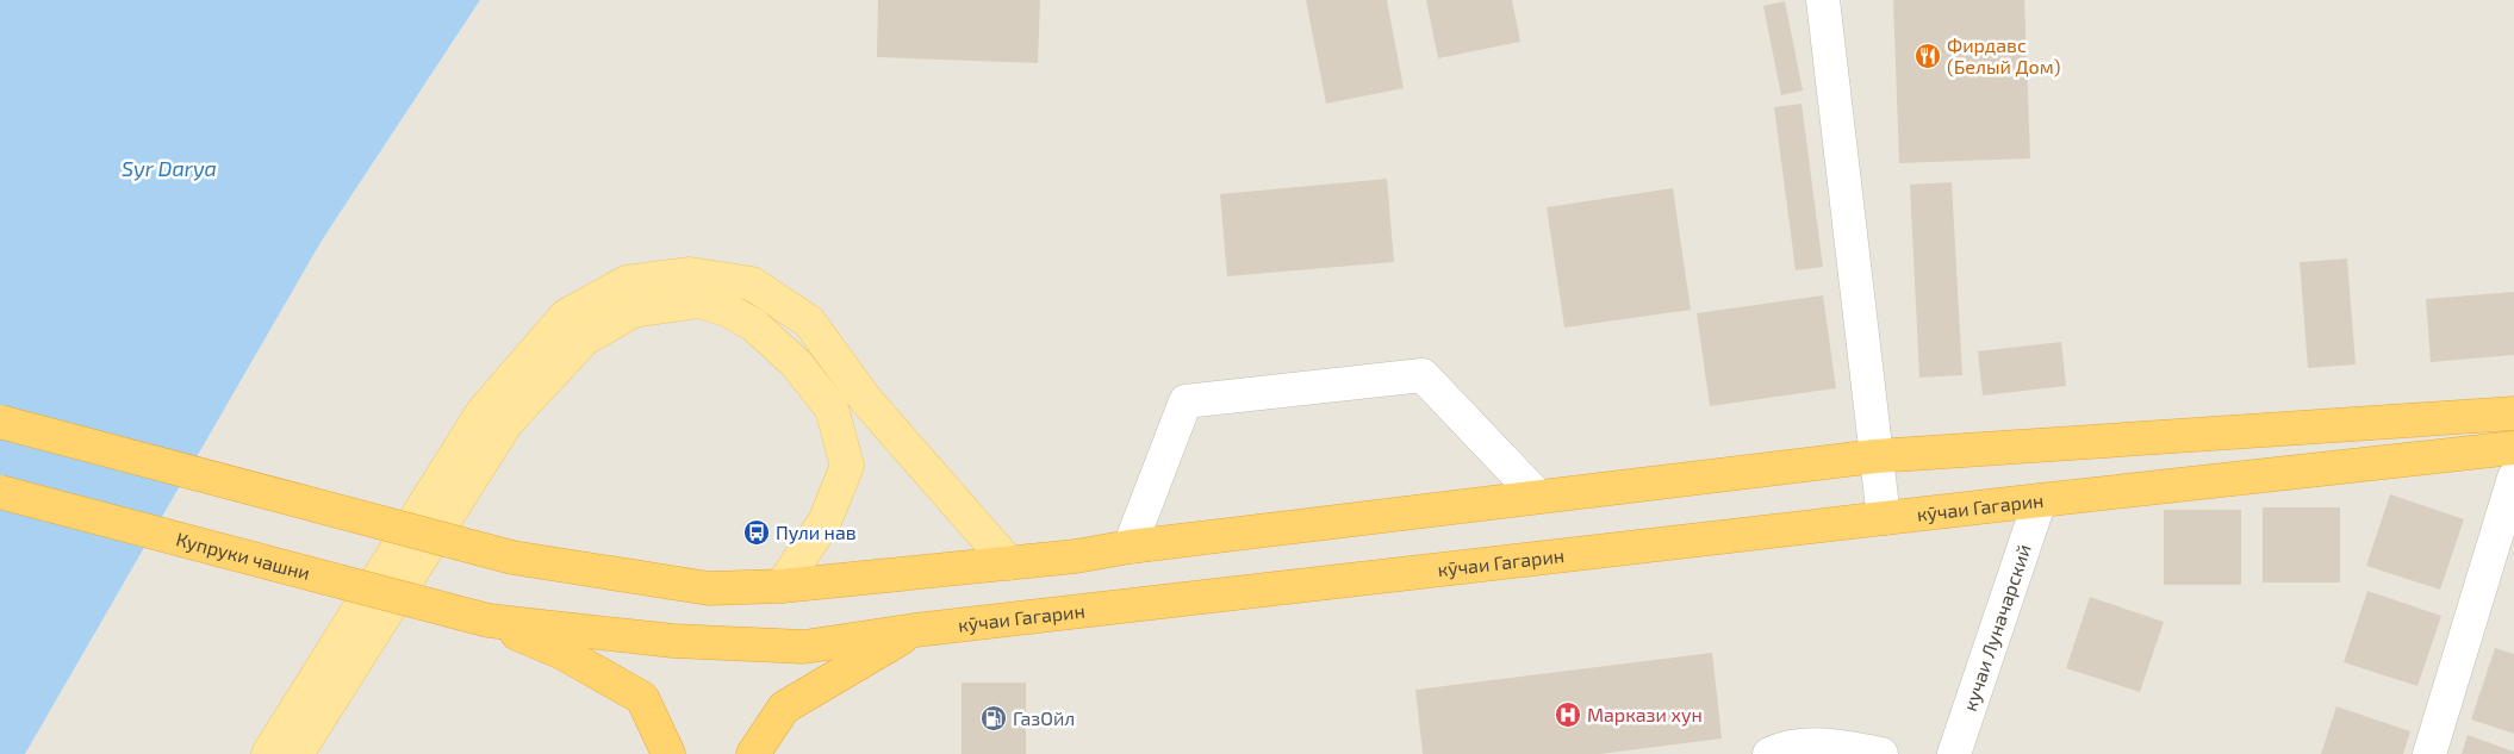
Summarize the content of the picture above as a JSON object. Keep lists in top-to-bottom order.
{
  "streets": {
    "highway": ["кӯчаи Гагарин", "Купруки чашни"],
    "street": ["кучаи Луначарский"]
  },
  "crossings": [
    ["кӯчаи Гагарин", "Купруки чашни"],
    ["кӯчаи Гагарин", "кучаи Луначарский"]
  ],
  "water": ["Syr Darya"],
  "places": {
    "restaurant": ["Фирдавс (Белый Дом)"],
    "bus stop": ["Пули нав"],
    "hospital": ["Маркази хун"],
    "fuel station": ["ГазОйл"]
  }
}
